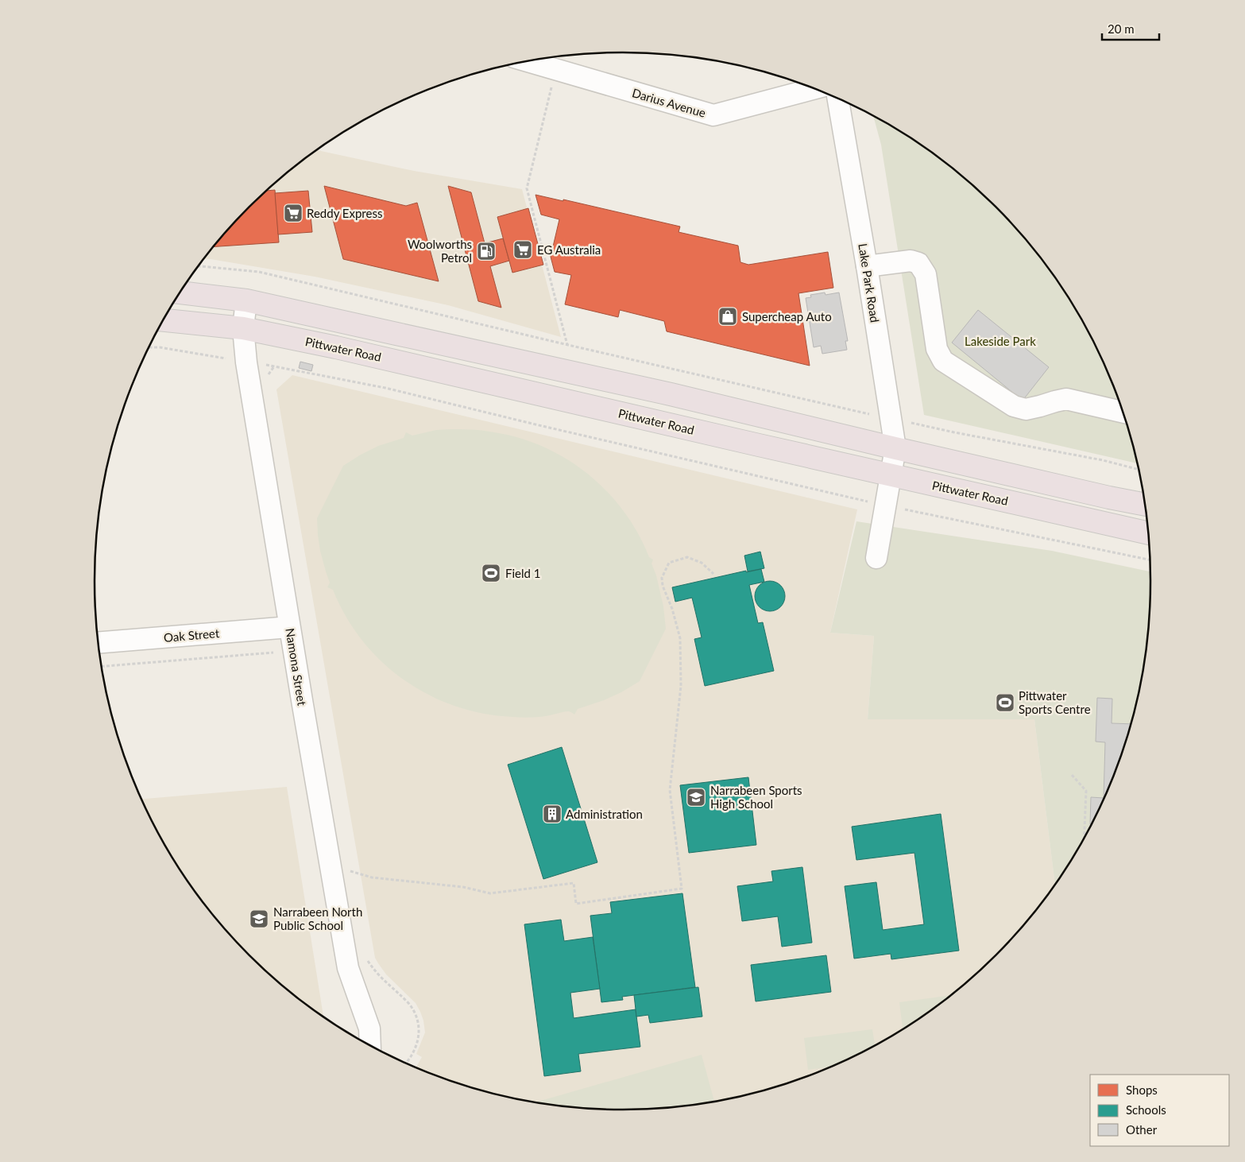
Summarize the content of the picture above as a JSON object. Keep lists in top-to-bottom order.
{
  "streets": {
    "highway": ["Pittwater Road"],
    "street": [
      "Darius Avenue",
      "Lake Park Road",
      "Oak Street",
      "Namona Street"
    ]
  },
  "crossings": [
    ["Lake Park Road", "Pittwater Road"],
    ["Pittwater Road", "Namona Street"],
    ["Oak Street", "Namona Street"]
  ],
  "parks": ["Lakeside Park"],
  "places": {
    "supermarket": ["Reddy Express", "EG Australia"],
    "fuel station": ["Woolworths Petrol"],
    "shop": ["Supercheap Auto"],
    "sports": ["Field 1", "Pittwater Sports Centre"],
    "school or university": ["Narrabeen Sports High School", "Narrabeen North Public School"],
    "building": ["Administration"]
  },
  "legend": ["Shops", "Schools", "Other"],
  "scale_bar": "20 m"
}
